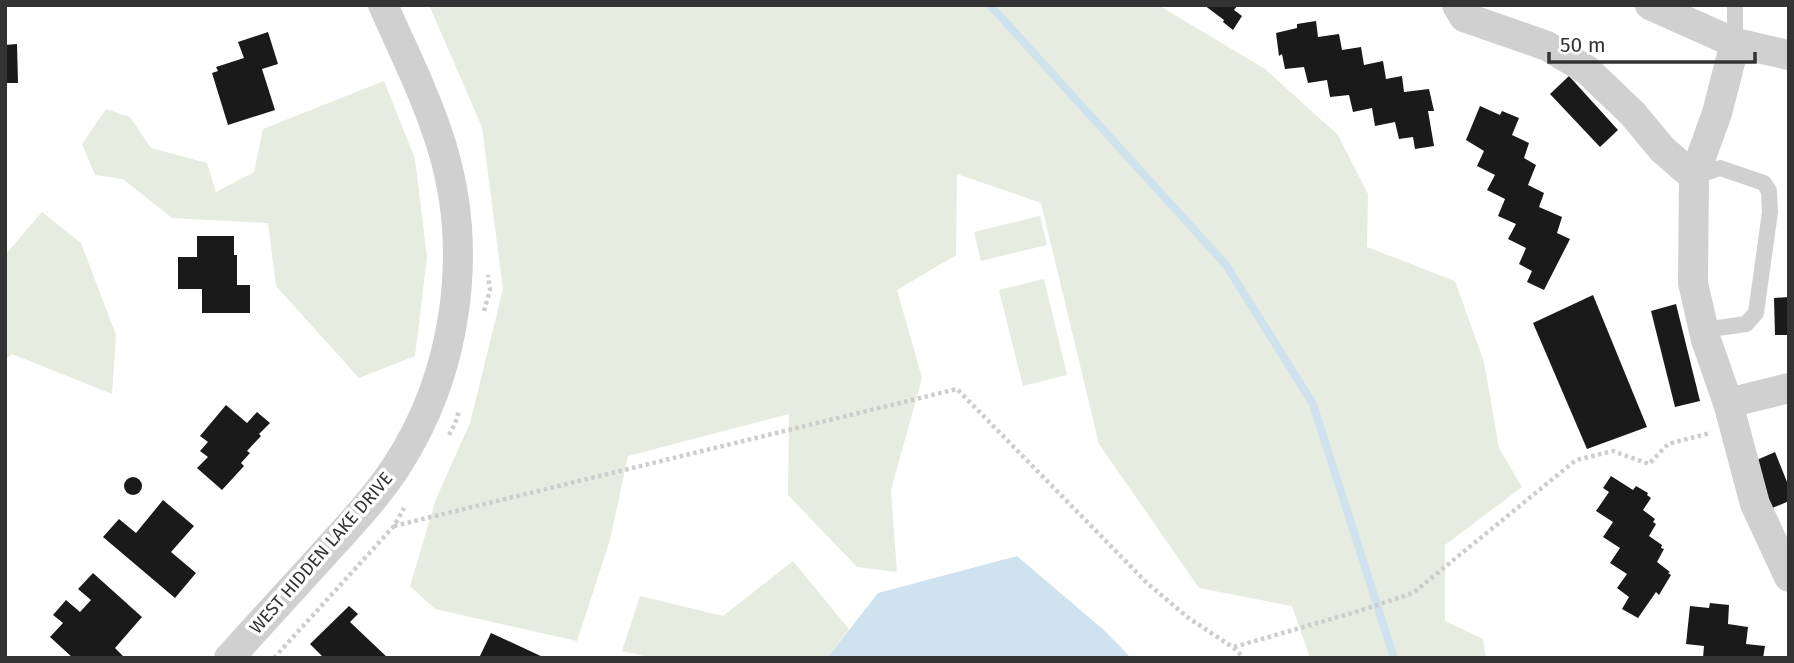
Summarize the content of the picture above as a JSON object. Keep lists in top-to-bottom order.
{
  "streets": {
    "street": ["WEST HIDDEN LAKE DRIVE"]
  },
  "scale_bar": "50 m"
}
